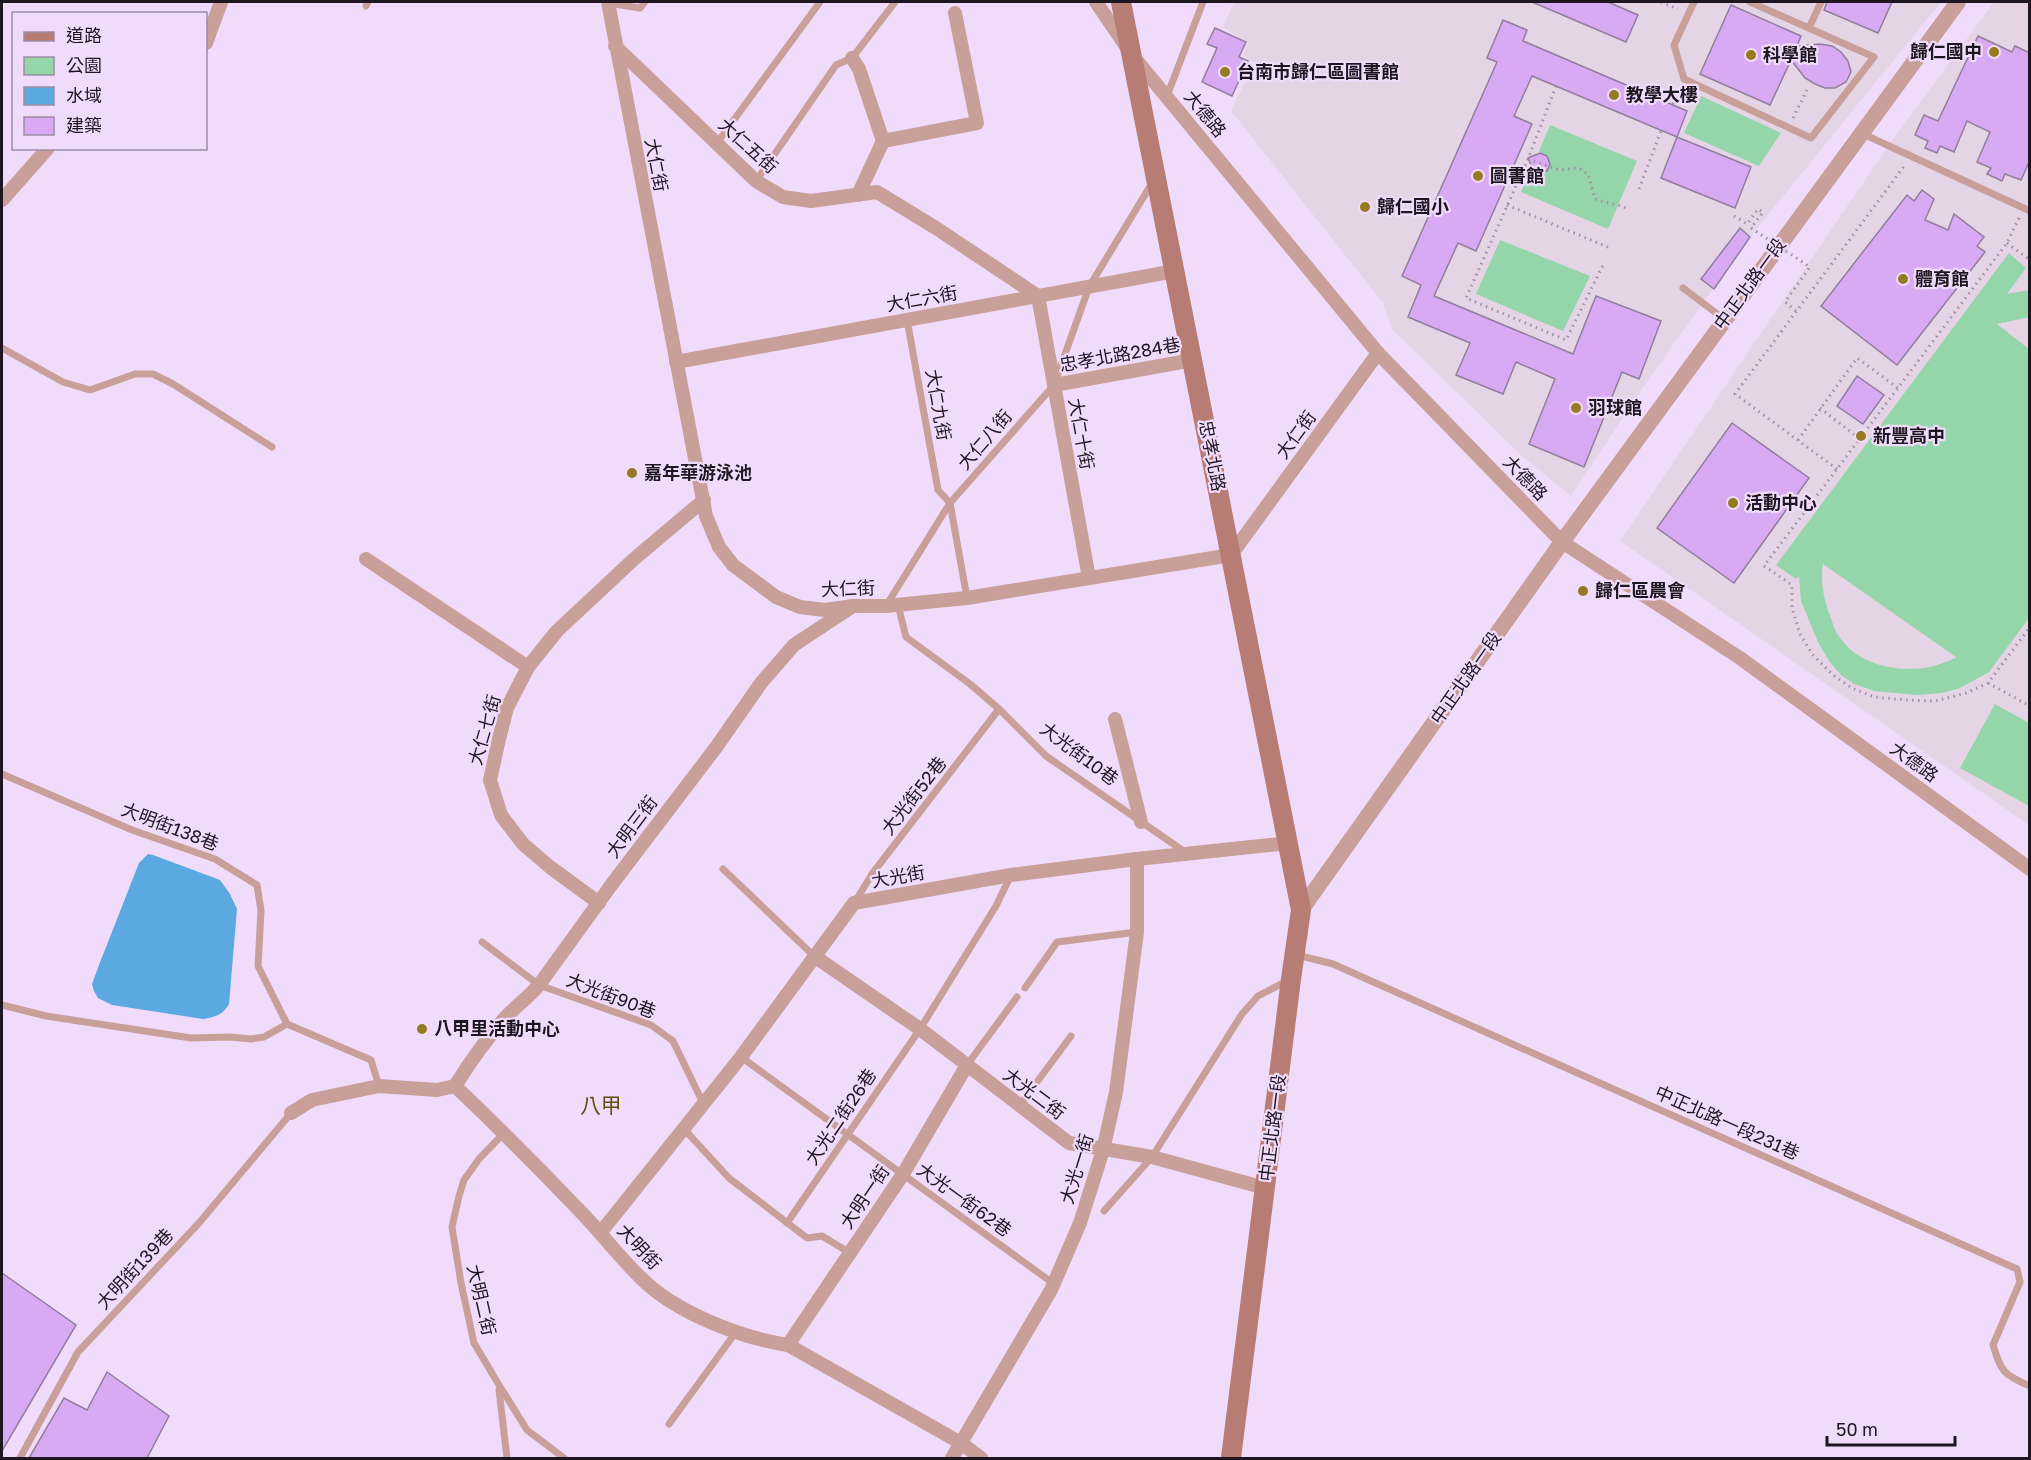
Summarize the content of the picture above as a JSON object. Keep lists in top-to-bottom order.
{
  "streets": {
    "main road": ["中正北路一段", "忠孝北路"],
    "street": [
      "大德路",
      "大仁五街",
      "大仁街",
      "大仁六街",
      "忠孝北路284巷",
      "大仁十街",
      "大仁七街",
      "大光街10巷",
      "大明三街",
      "大光街",
      "大光二街",
      "大光一街",
      "大明一街",
      "大明街"
    ],
    "lane": [
      "大仁九街",
      "大仁八街",
      "大光街52巷",
      "大明街138巷",
      "大光街90巷",
      "大光二街26巷",
      "中正北路一段231巷",
      "大光一街62巷",
      "大明街139巷",
      "大明二街"
    ]
  },
  "crossings": [
    ["大德路", "大仁街"],
    ["大德路", "中正北路一段"],
    ["大德路", "忠孝北路"],
    ["大仁五街", "大仁街"],
    ["大仁五街", "大仁六街"],
    ["大仁五街", "大仁十街"],
    ["大仁街", "大仁六街"],
    ["大仁街", "大仁九街"],
    ["大仁街", "大仁十街"],
    ["大仁街", "大仁八街"],
    ["大仁街", "忠孝北路"],
    ["大仁街", "大仁七街"],
    ["大仁街", "大光街10巷"],
    ["大仁街", "大明三街"],
    ["中正北路一段", "忠孝北路"],
    ["中正北路一段", "大光二街"],
    ["中正北路一段", "中正北路一段231巷"],
    ["大仁六街", "大仁九街"],
    ["大仁六街", "大仁十街"],
    ["大仁六街", "大仁八街"],
    ["大仁六街", "忠孝北路"],
    ["忠孝北路284巷", "大仁十街"],
    ["忠孝北路284巷", "大仁八街"],
    ["忠孝北路284巷", "忠孝北路"],
    ["大仁九街", "大仁八街"],
    ["大仁十街", "大仁八街"],
    ["大仁八街", "忠孝北路"],
    ["大仁八街", "大光街10巷"],
    ["忠孝北路", "大光街"],
    ["大仁七街", "大明三街"],
    ["大光街10巷", "大光街52巷"],
    ["大光街10巷", "大光街"],
    ["大光街52巷", "大光街"],
    ["大明三街", "大光街90巷"],
    ["大明三街", "大明街"],
    ["大光街", "大光街90巷"],
    ["大光街", "大光二街"],
    ["大光街", "大光二街26巷"],
    ["大光街", "大光一街"],
    ["大光街", "大光一街62巷"],
    ["大光街", "大明街"],
    ["大光二街", "大光二街26巷"],
    ["大光二街", "大光一街"],
    ["大光二街", "大明一街"],
    ["大光二街26巷", "大光一街62巷"],
    ["大光一街", "大光一街62巷"],
    ["大光一街", "大明街"],
    ["大明一街", "大光一街62巷"],
    ["大明一街", "大明街"],
    ["大明街", "大明二街"]
  ],
  "districts": ["八甲"],
  "places": [
    "歸仁國中",
    "科學館",
    "台南市歸仁區圖書館",
    "教學大樓",
    "圖書館",
    "歸仁國小",
    "體育館",
    "羽球館",
    "新豐高中",
    "嘉年華游泳池",
    "活動中心",
    "歸仁區農會",
    "八甲里活動中心"
  ],
  "legend": [
    "道路",
    "公園",
    "水域",
    "建築"
  ],
  "scale_bar": "50 m"
}
